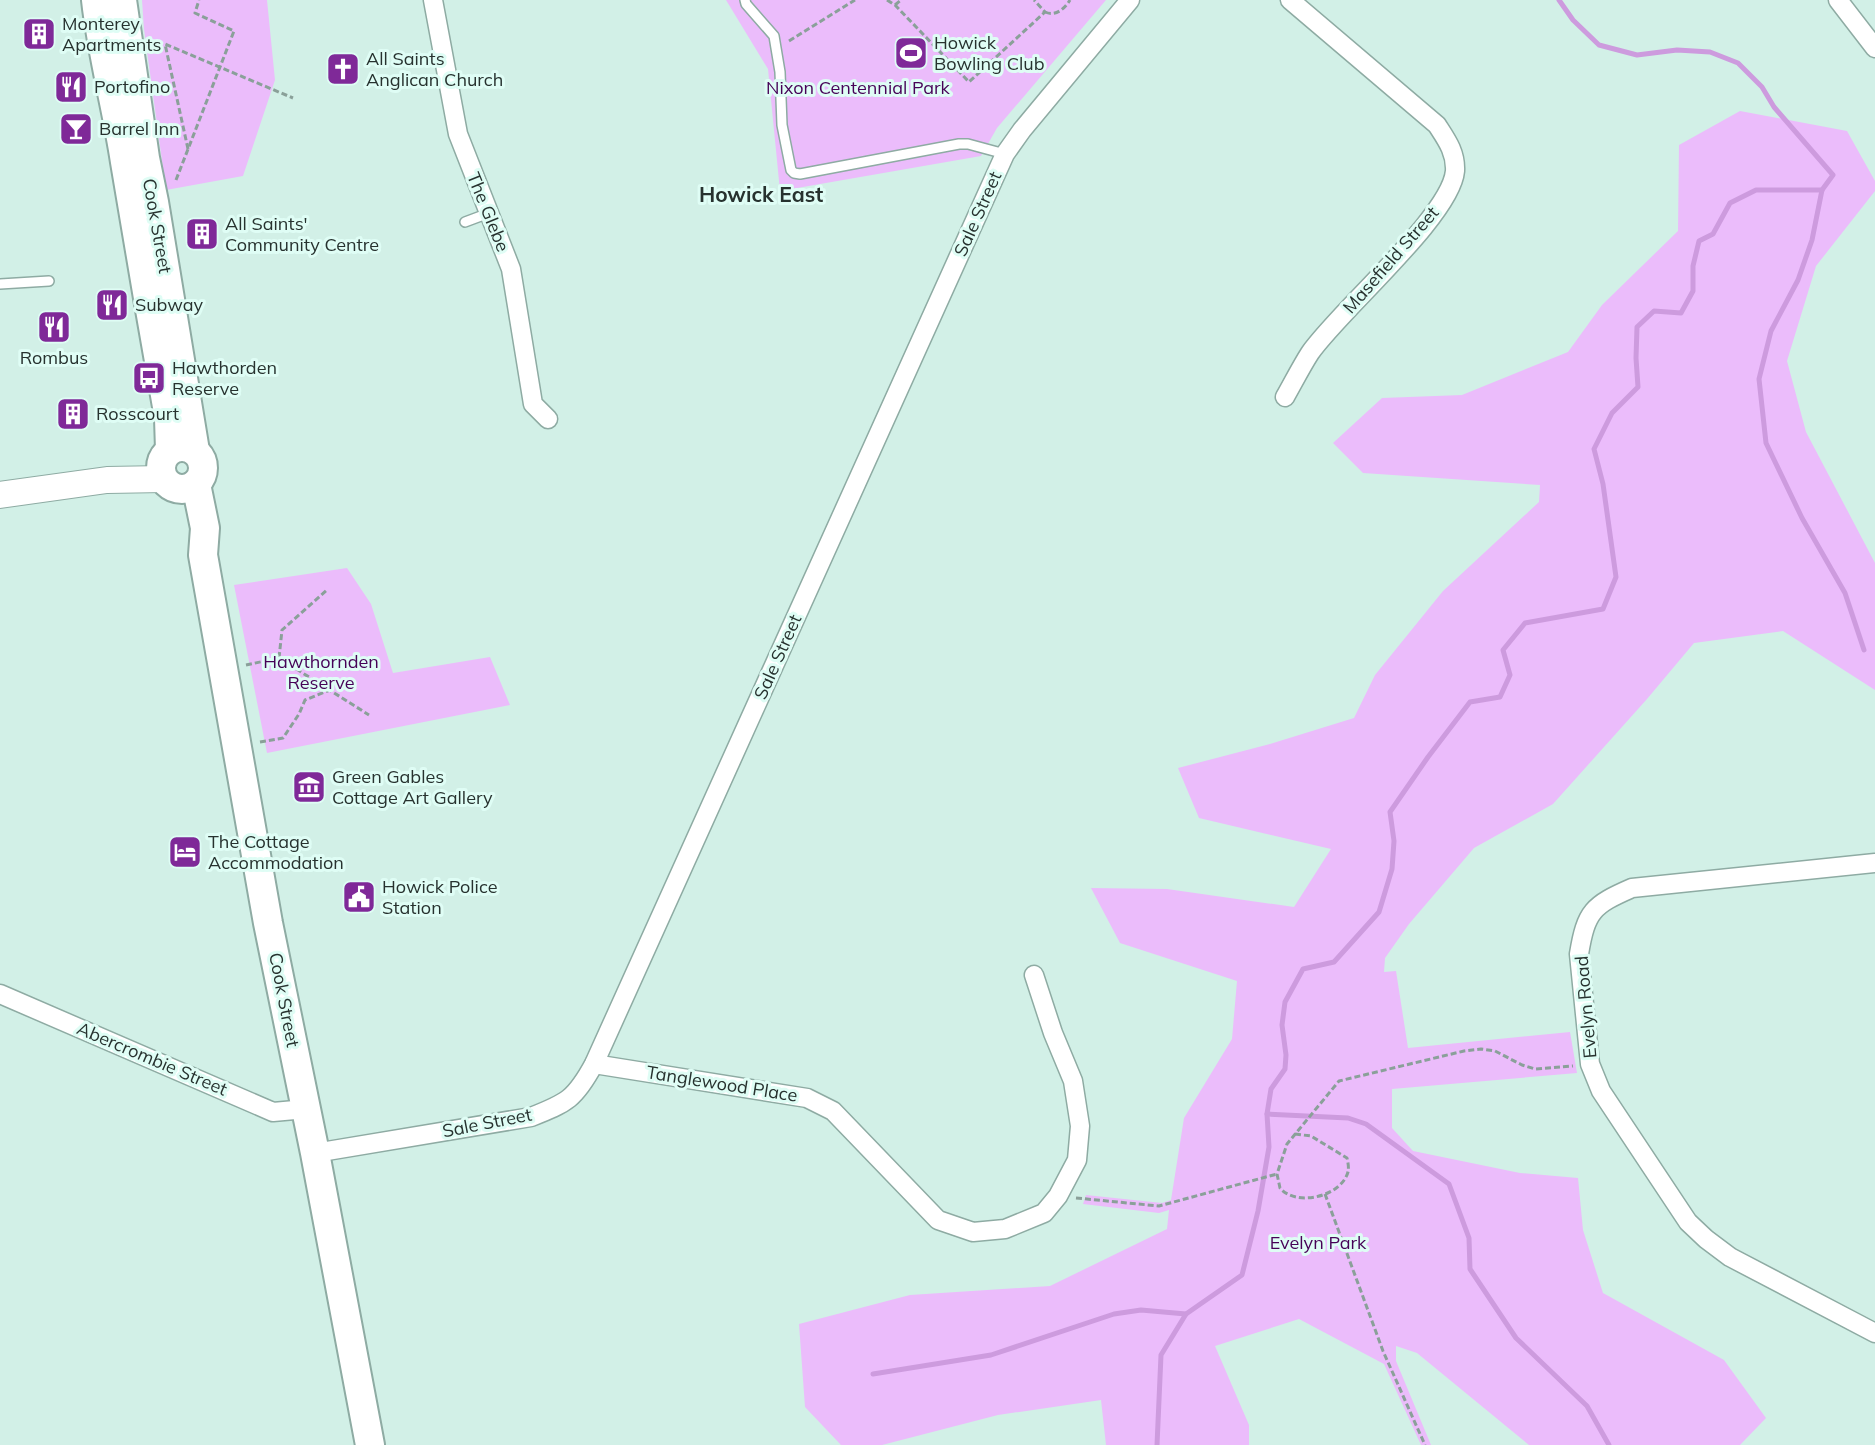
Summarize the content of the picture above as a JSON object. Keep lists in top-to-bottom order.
{
  "streets": {
    "main road": ["Cook Street"],
    "street": [
      "The Glebe",
      "Sale Street",
      "Masefield Street",
      "Evelyn Road",
      "Abercrombie Street",
      "Tanglewood Place"
    ]
  },
  "crossings": [
    ["Sale Street", "Cook Street"],
    ["Sale Street", "Tanglewood Place"],
    ["Cook Street", "Abercrombie Street"]
  ],
  "districts": ["Howick East"],
  "parks": ["Nixon Centennial Park", "Hawthornden Reserve", "Evelyn Park"],
  "places": {
    "building": ["Monterey Apartments", "All Saints' Community Centre", "Rosscourt"],
    "sports": ["Howick Bowling Club"],
    "church": ["All Saints Anglican Church"],
    "restaurant": ["Portofino", "Subway", "Rombus"],
    "bar": ["Barrel Inn"],
    "bus stop": ["Hawthorden Reserve"],
    "museum": ["Green Gables Cottage Art Gallery"],
    "hotel": ["The Cottage Accommodation"],
    "public building": ["Howick Police Station"]
  }
}
